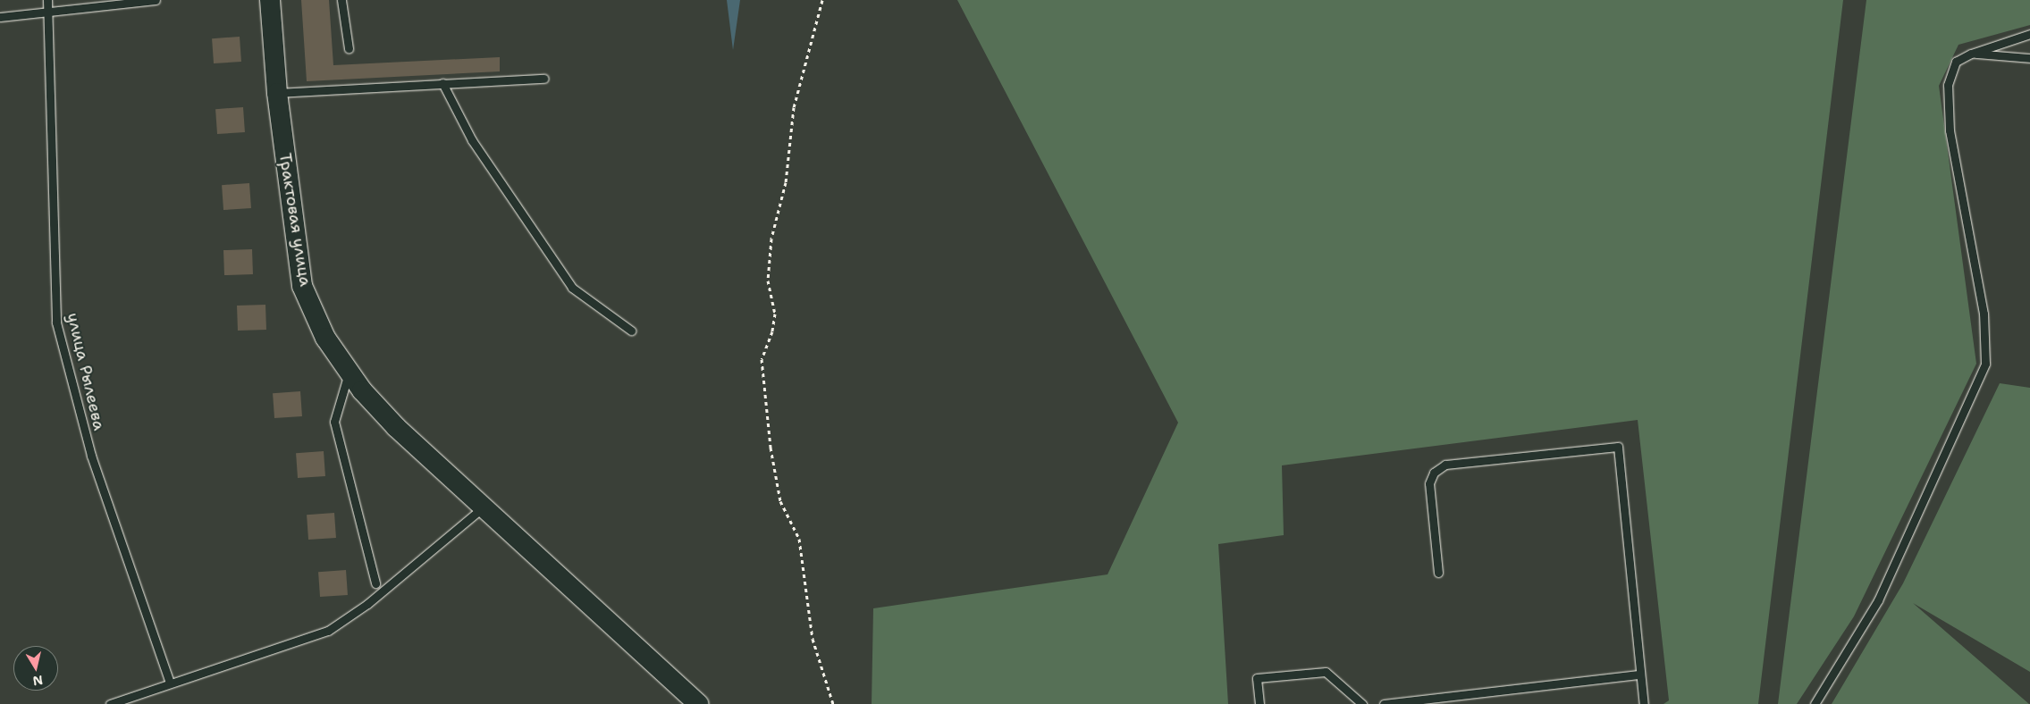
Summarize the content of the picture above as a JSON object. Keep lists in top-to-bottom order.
{
  "streets": {
    "street": ["Трактовая улица"],
    "lane": ["улица Рылеева"]
  },
  "north": "bottom"
}
